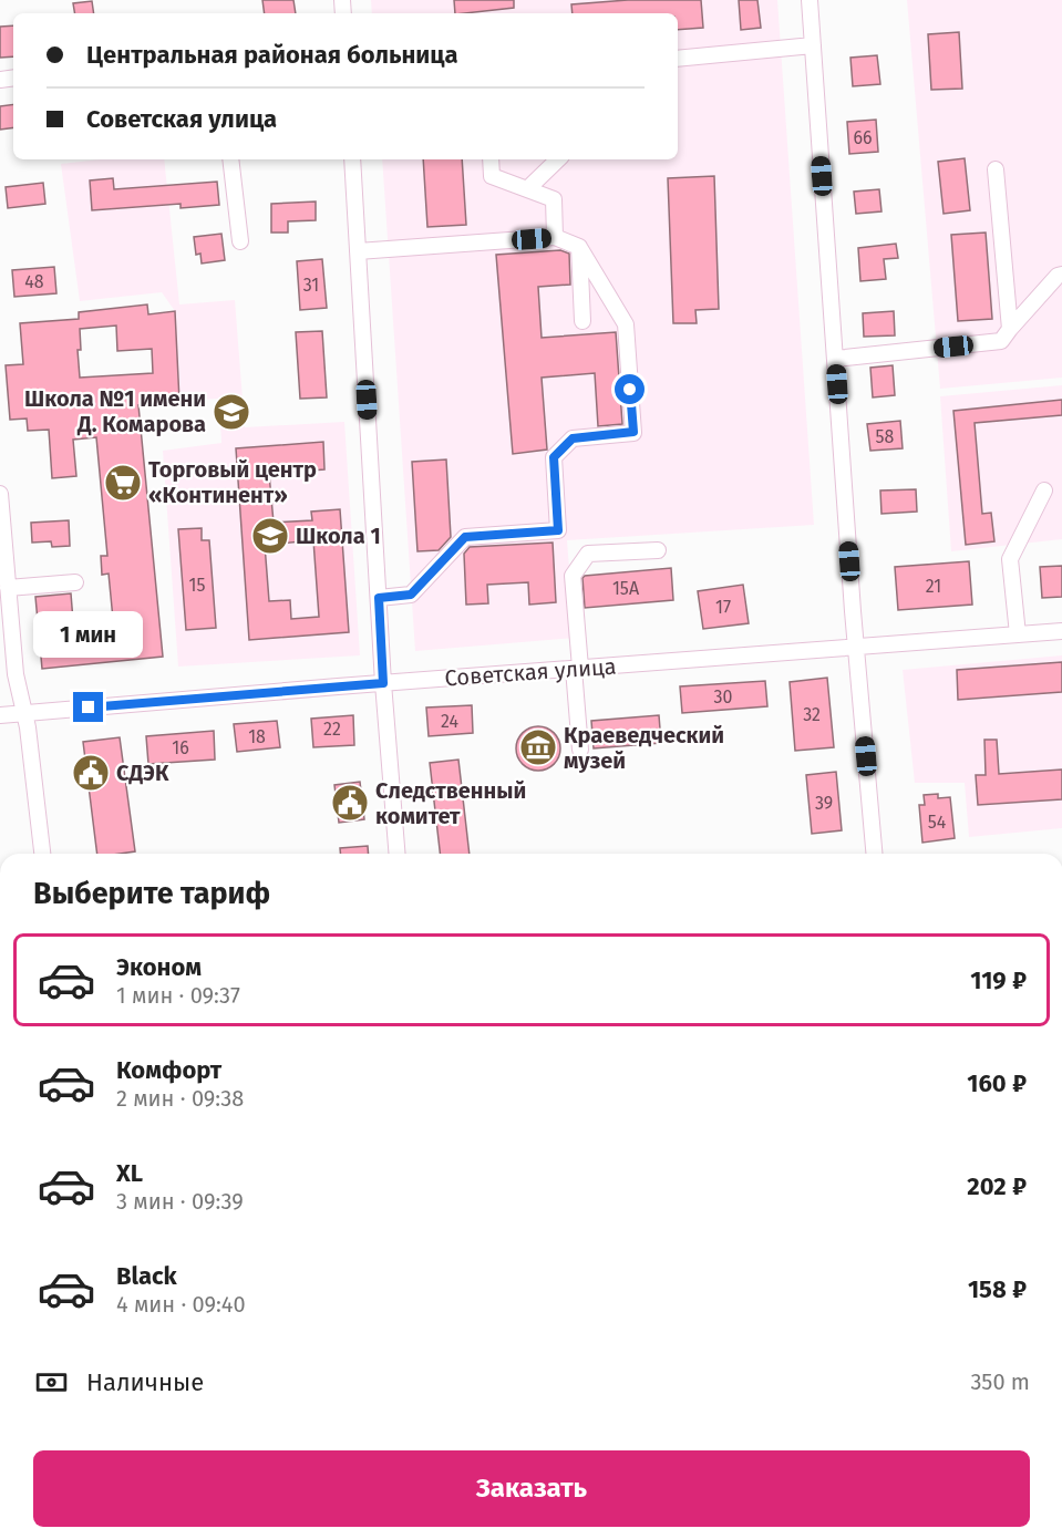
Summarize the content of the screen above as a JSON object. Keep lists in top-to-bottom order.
{
  "streets": {
    "street": ["Советская улица"]
  },
  "places": {
    "school or university": ["Школа №1 имени Д. Комарова", "Школа 1"],
    "supermarket": ["Торговый центр «Континент»"],
    "museum": ["Краеведческий музей"],
    "public building": ["СДЭК", "Следственный комитет"]
  },
  "house_numbers": [
    "66",
    "48",
    "31",
    "58",
    "15",
    "21",
    "15А",
    "17",
    "30",
    "32",
    "24",
    "22",
    "18",
    "16",
    "39",
    "54"
  ],
  "page": {
    "banner": ["Центральная районая больница", "Советская улица"],
    "bubble": "1 мин",
    "heading": "Выберите тариф",
    "list": [
      {
        "name": "Эконом",
        "note": "1 мин · 09:37",
        "value": "119 ₽"
      },
      {
        "name": "Комфорт",
        "note": "2 мин · 09:38",
        "value": "160 ₽"
      },
      {
        "name": "XL",
        "note": "3 мин · 09:39",
        "value": "202 ₽"
      },
      {
        "name": "Black",
        "note": "4 мин · 09:40",
        "value": "158 ₽"
      }
    ],
    "pay": ["Наличные", "350 m"],
    "buttons": "Заказать"
  }
}
